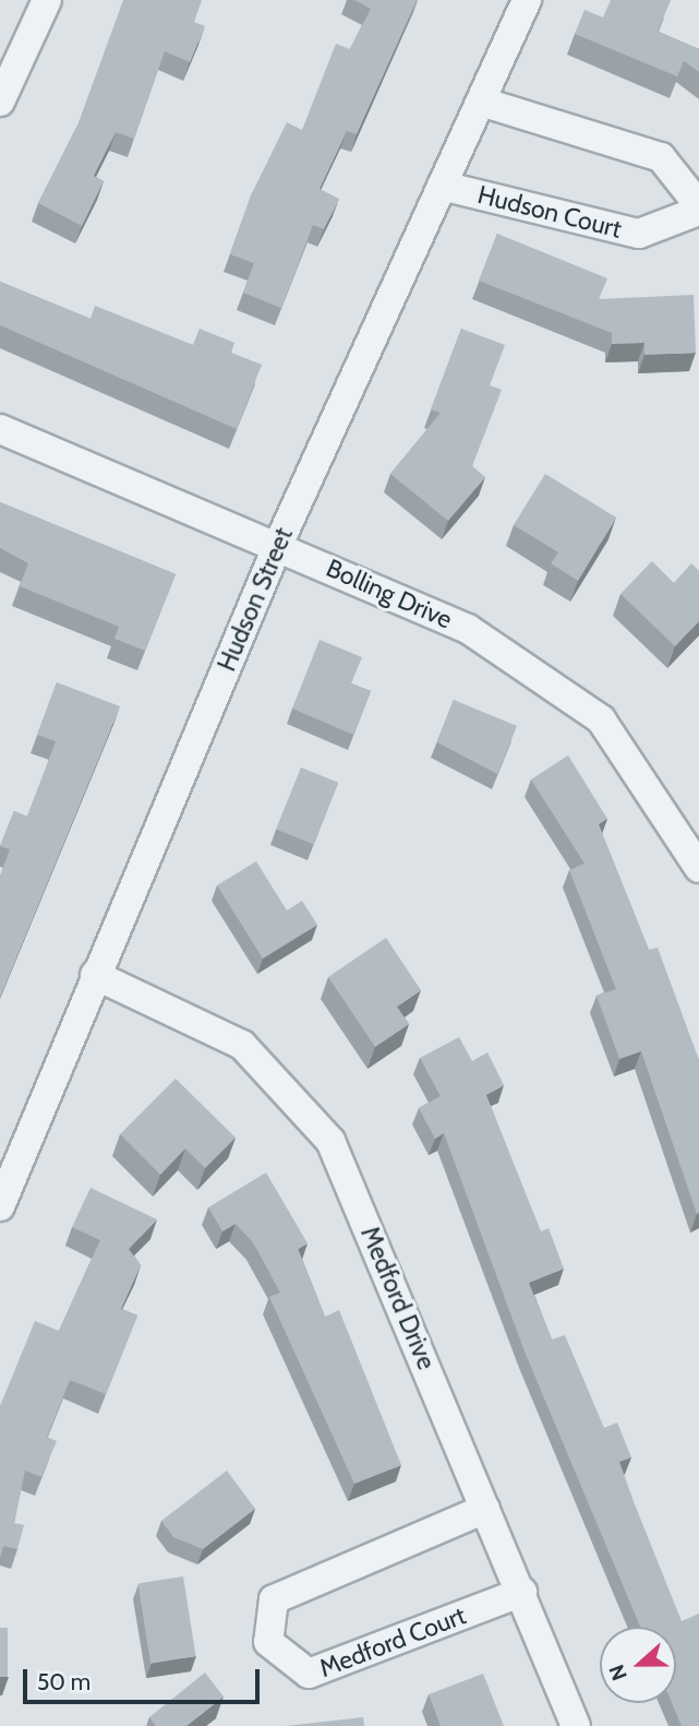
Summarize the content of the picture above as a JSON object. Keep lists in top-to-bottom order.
{
  "streets": {
    "street": [
      "Hudson Court",
      "Bolling Drive",
      "Hudson Street",
      "Medford Drive",
      "Medford Court"
    ]
  },
  "crossings": [
    ["Hudson Court", "Hudson Street"],
    ["Bolling Drive", "Hudson Street"],
    ["Hudson Street", "Medford Drive"],
    ["Medford Drive", "Medford Court"]
  ],
  "scale_bar": "50 m",
  "north": "left"
}
